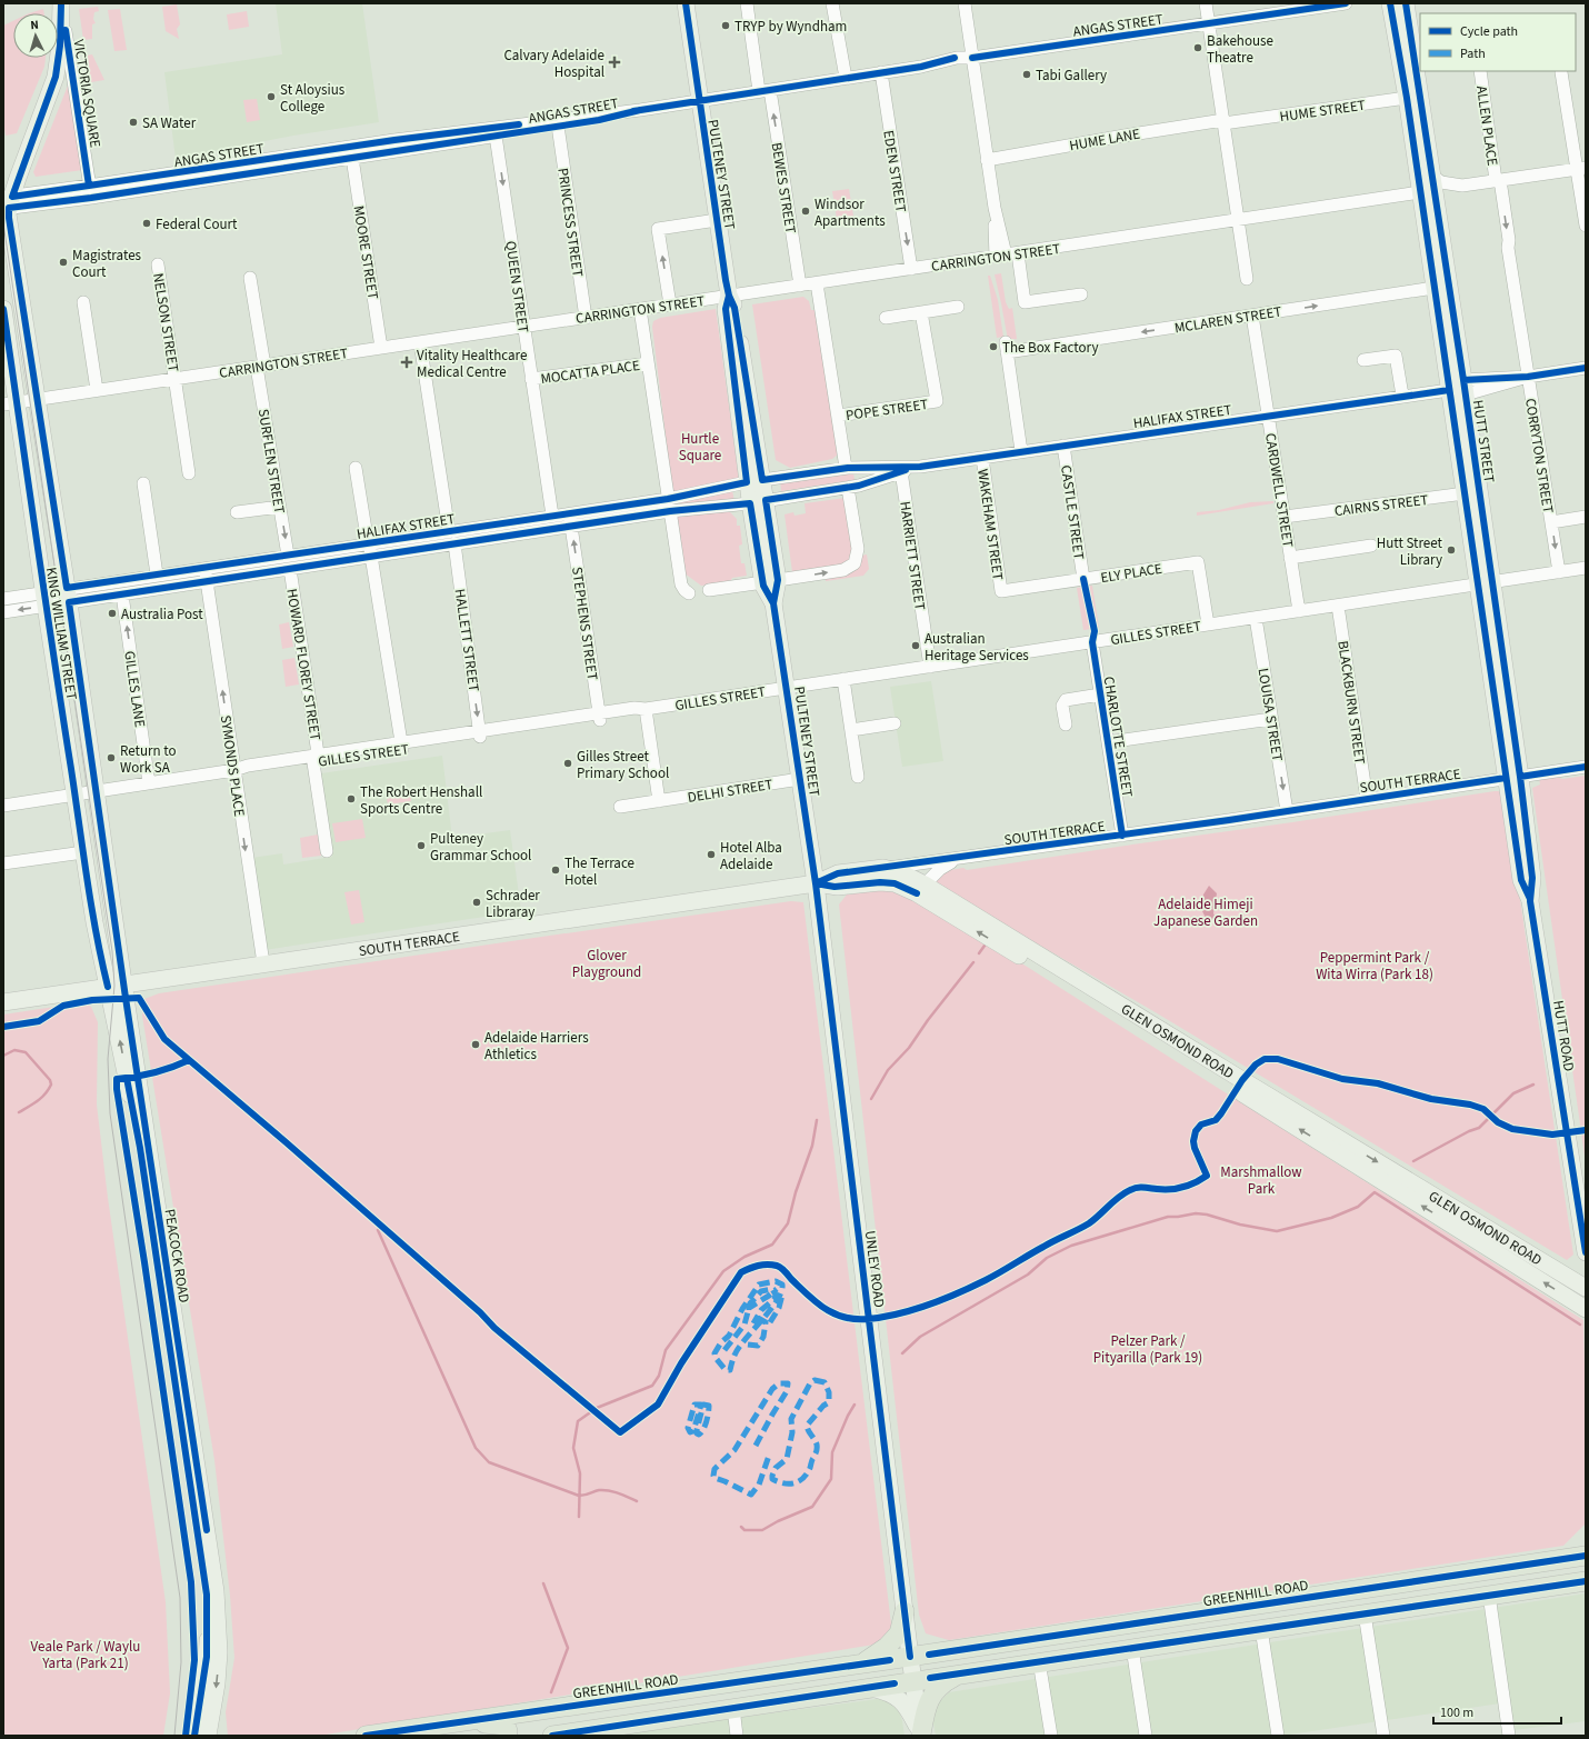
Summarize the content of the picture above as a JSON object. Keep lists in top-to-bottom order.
{
  "streets": {
    "highway": ["GREENHILL ROAD"],
    "main road": [
      "VICTORIA SQUARE",
      "PULTENEY STREET",
      "HUTT STREET",
      "KING WILLIAM STREET",
      "SOUTH TERRACE",
      "HUTT ROAD",
      "GLEN OSMOND ROAD",
      "PEACOCK ROAD",
      "UNLEY ROAD"
    ],
    "street": [
      "ANGAS STREET",
      "HUME STREET",
      "ALLEN PLACE",
      "HUME LANE",
      "EDEN STREET",
      "BEWES STREET",
      "PRINCESS STREET",
      "MOORE STREET",
      "CARRINGTON STREET",
      "QUEEN STREET",
      "MCLAREN STREET",
      "NELSON STREET",
      "MOCATTA PLACE",
      "POPE STREET",
      "HALIFAX STREET",
      "CORRYTON STREET",
      "SURFLEN STREET",
      "CARDWELL STREET",
      "CAIRNS STREET",
      "CASTLE STREET",
      "WAKEHAM STREET",
      "HARRIETT STREET",
      "ELY PLACE",
      "STEPHENS STREET",
      "GILLES STREET",
      "HALLETT STREET",
      "HOWARD FLOREY STREET",
      "GILLES LANE",
      "BLACKBURN STREET",
      "LOUISA STREET",
      "CHARLOTTE STREET",
      "SYMONDS PLACE",
      "DELHI STREET"
    ]
  },
  "crossings": [
    ["ANGAS STREET", "VICTORIA SQUARE"],
    ["ANGAS STREET", "EDEN STREET"],
    ["ANGAS STREET", "PULTENEY STREET"],
    ["ANGAS STREET", "BEWES STREET"],
    ["ANGAS STREET", "PRINCESS STREET"],
    ["ANGAS STREET", "MOORE STREET"],
    ["ANGAS STREET", "QUEEN STREET"],
    ["ANGAS STREET", "KING WILLIAM STREET"],
    ["VICTORIA SQUARE", "KING WILLIAM STREET"],
    ["HUME STREET", "HUME LANE"],
    ["HUME STREET", "HUTT STREET"],
    ["ALLEN PLACE", "CORRYTON STREET"],
    ["EDEN STREET", "CARRINGTON STREET"],
    ["PULTENEY STREET", "CARRINGTON STREET"],
    ["PULTENEY STREET", "HALIFAX STREET"],
    ["PULTENEY STREET", "GILLES STREET"],
    ["PULTENEY STREET", "SOUTH TERRACE"],
    ["PULTENEY STREET", "DELHI STREET"],
    ["PULTENEY STREET", "UNLEY ROAD"],
    ["BEWES STREET", "CARRINGTON STREET"],
    ["PRINCESS STREET", "CARRINGTON STREET"],
    ["MOORE STREET", "CARRINGTON STREET"],
    ["CARRINGTON STREET", "QUEEN STREET"],
    ["CARRINGTON STREET", "NELSON STREET"],
    ["CARRINGTON STREET", "HUTT STREET"],
    ["CARRINGTON STREET", "SURFLEN STREET"],
    ["CARRINGTON STREET", "KING WILLIAM STREET"],
    ["QUEEN STREET", "MOCATTA PLACE"],
    ["QUEEN STREET", "HALIFAX STREET"],
    ["MCLAREN STREET", "HALIFAX STREET"],
    ["MCLAREN STREET", "HUTT STREET"],
    ["MCLAREN STREET", "CARDWELL STREET"],
    ["HALIFAX STREET", "HUTT STREET"],
    ["HALIFAX STREET", "SURFLEN STREET"],
    ["HALIFAX STREET", "CARDWELL STREET"],
    ["HALIFAX STREET", "CASTLE STREET"],
    ["HALIFAX STREET", "WAKEHAM STREET"],
    ["HALIFAX STREET", "HARRIETT STREET"],
    ["HALIFAX STREET", "STEPHENS STREET"],
    ["HALIFAX STREET", "KING WILLIAM STREET"],
    ["HALIFAX STREET", "HALLETT STREET"],
    ["HALIFAX STREET", "HOWARD FLOREY STREET"],
    ["HALIFAX STREET", "GILLES LANE"],
    ["HALIFAX STREET", "SYMONDS PLACE"],
    ["HUTT STREET", "CAIRNS STREET"],
    ["HUTT STREET", "GILLES STREET"],
    ["HUTT STREET", "SOUTH TERRACE"],
    ["HUTT STREET", "HUTT ROAD"],
    ["CORRYTON STREET", "GILLES STREET"],
    ["CARDWELL STREET", "CAIRNS STREET"],
    ["CARDWELL STREET", "GILLES STREET"],
    ["CASTLE STREET", "ELY PLACE"],
    ["WAKEHAM STREET", "ELY PLACE"],
    ["HARRIETT STREET", "GILLES STREET"],
    ["ELY PLACE", "GILLES STREET"],
    ["STEPHENS STREET", "GILLES STREET"],
    ["GILLES STREET", "KING WILLIAM STREET"],
    ["GILLES STREET", "HALLETT STREET"],
    ["GILLES STREET", "HOWARD FLOREY STREET"],
    ["GILLES STREET", "GILLES LANE"],
    ["GILLES STREET", "BLACKBURN STREET"],
    ["GILLES STREET", "LOUISA STREET"],
    ["GILLES STREET", "CHARLOTTE STREET"],
    ["GILLES STREET", "SYMONDS PLACE"],
    ["KING WILLIAM STREET", "SOUTH TERRACE"],
    ["KING WILLIAM STREET", "PEACOCK ROAD"],
    ["BLACKBURN STREET", "SOUTH TERRACE"],
    ["LOUISA STREET", "SOUTH TERRACE"],
    ["CHARLOTTE STREET", "SOUTH TERRACE"],
    ["SYMONDS PLACE", "SOUTH TERRACE"],
    ["SOUTH TERRACE", "HUTT ROAD"],
    ["SOUTH TERRACE", "GLEN OSMOND ROAD"],
    ["SOUTH TERRACE", "PEACOCK ROAD"],
    ["SOUTH TERRACE", "UNLEY ROAD"],
    ["UNLEY ROAD", "GREENHILL ROAD"]
  ],
  "one_way": [
    "BEWES STREET",
    "QUEEN STREET",
    "CORRYTON STREET",
    "GILLES LANE",
    "LOUISA STREET"
  ],
  "parks": [
    "Hurtle Square",
    "Adelaide Himeji Japanese Garden",
    "Glover Playground",
    "Peppermint Park / Wita Wirra (Park 18)",
    "Marshmallow Park",
    "Pelzer Park / Pityarilla (Park 19)",
    "Veale Park / Waylu Yarta (Park 21)"
  ],
  "places": {
    "other": [
      "TRYP by Wyndham",
      "Bakehouse Theatre",
      "Tabi Gallery",
      "St Aloysius College",
      "SA Water",
      "Windsor Apartments",
      "Federal Court",
      "Magistrates Court",
      "The Box Factory",
      "Hutt Street Library",
      "Australia Post",
      "Australian Heritage Services",
      "Return to Work SA",
      "Gilles Street Primary School",
      "The Robert Henshall Sports Centre",
      "Pulteney Grammar School",
      "Hotel Alba Adelaide",
      "The Terrace Hotel",
      "Schrader Libraray",
      "Adelaide Harriers Athletics"
    ],
    "health": ["Calvary Adelaide Hospital", "Vitality Healthcare Medical Centre"]
  },
  "legend": ["Cycle path", "Path"],
  "scale_bar": "100 m",
  "north": "top"
}
